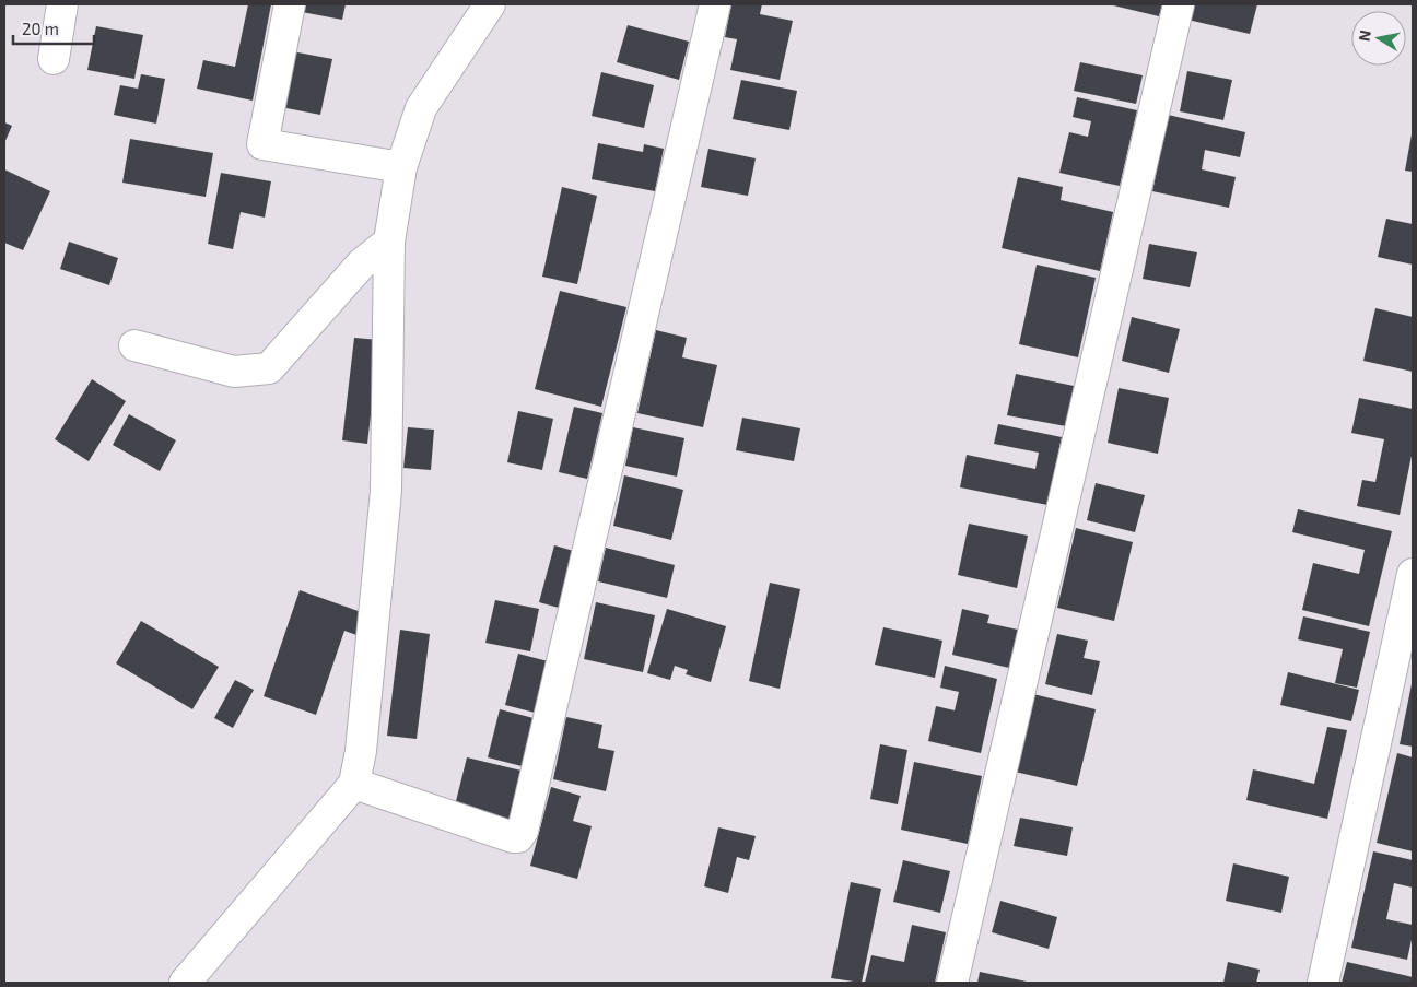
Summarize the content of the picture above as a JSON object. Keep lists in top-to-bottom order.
{
  "scale_bar": "20 m",
  "north": "left"
}
